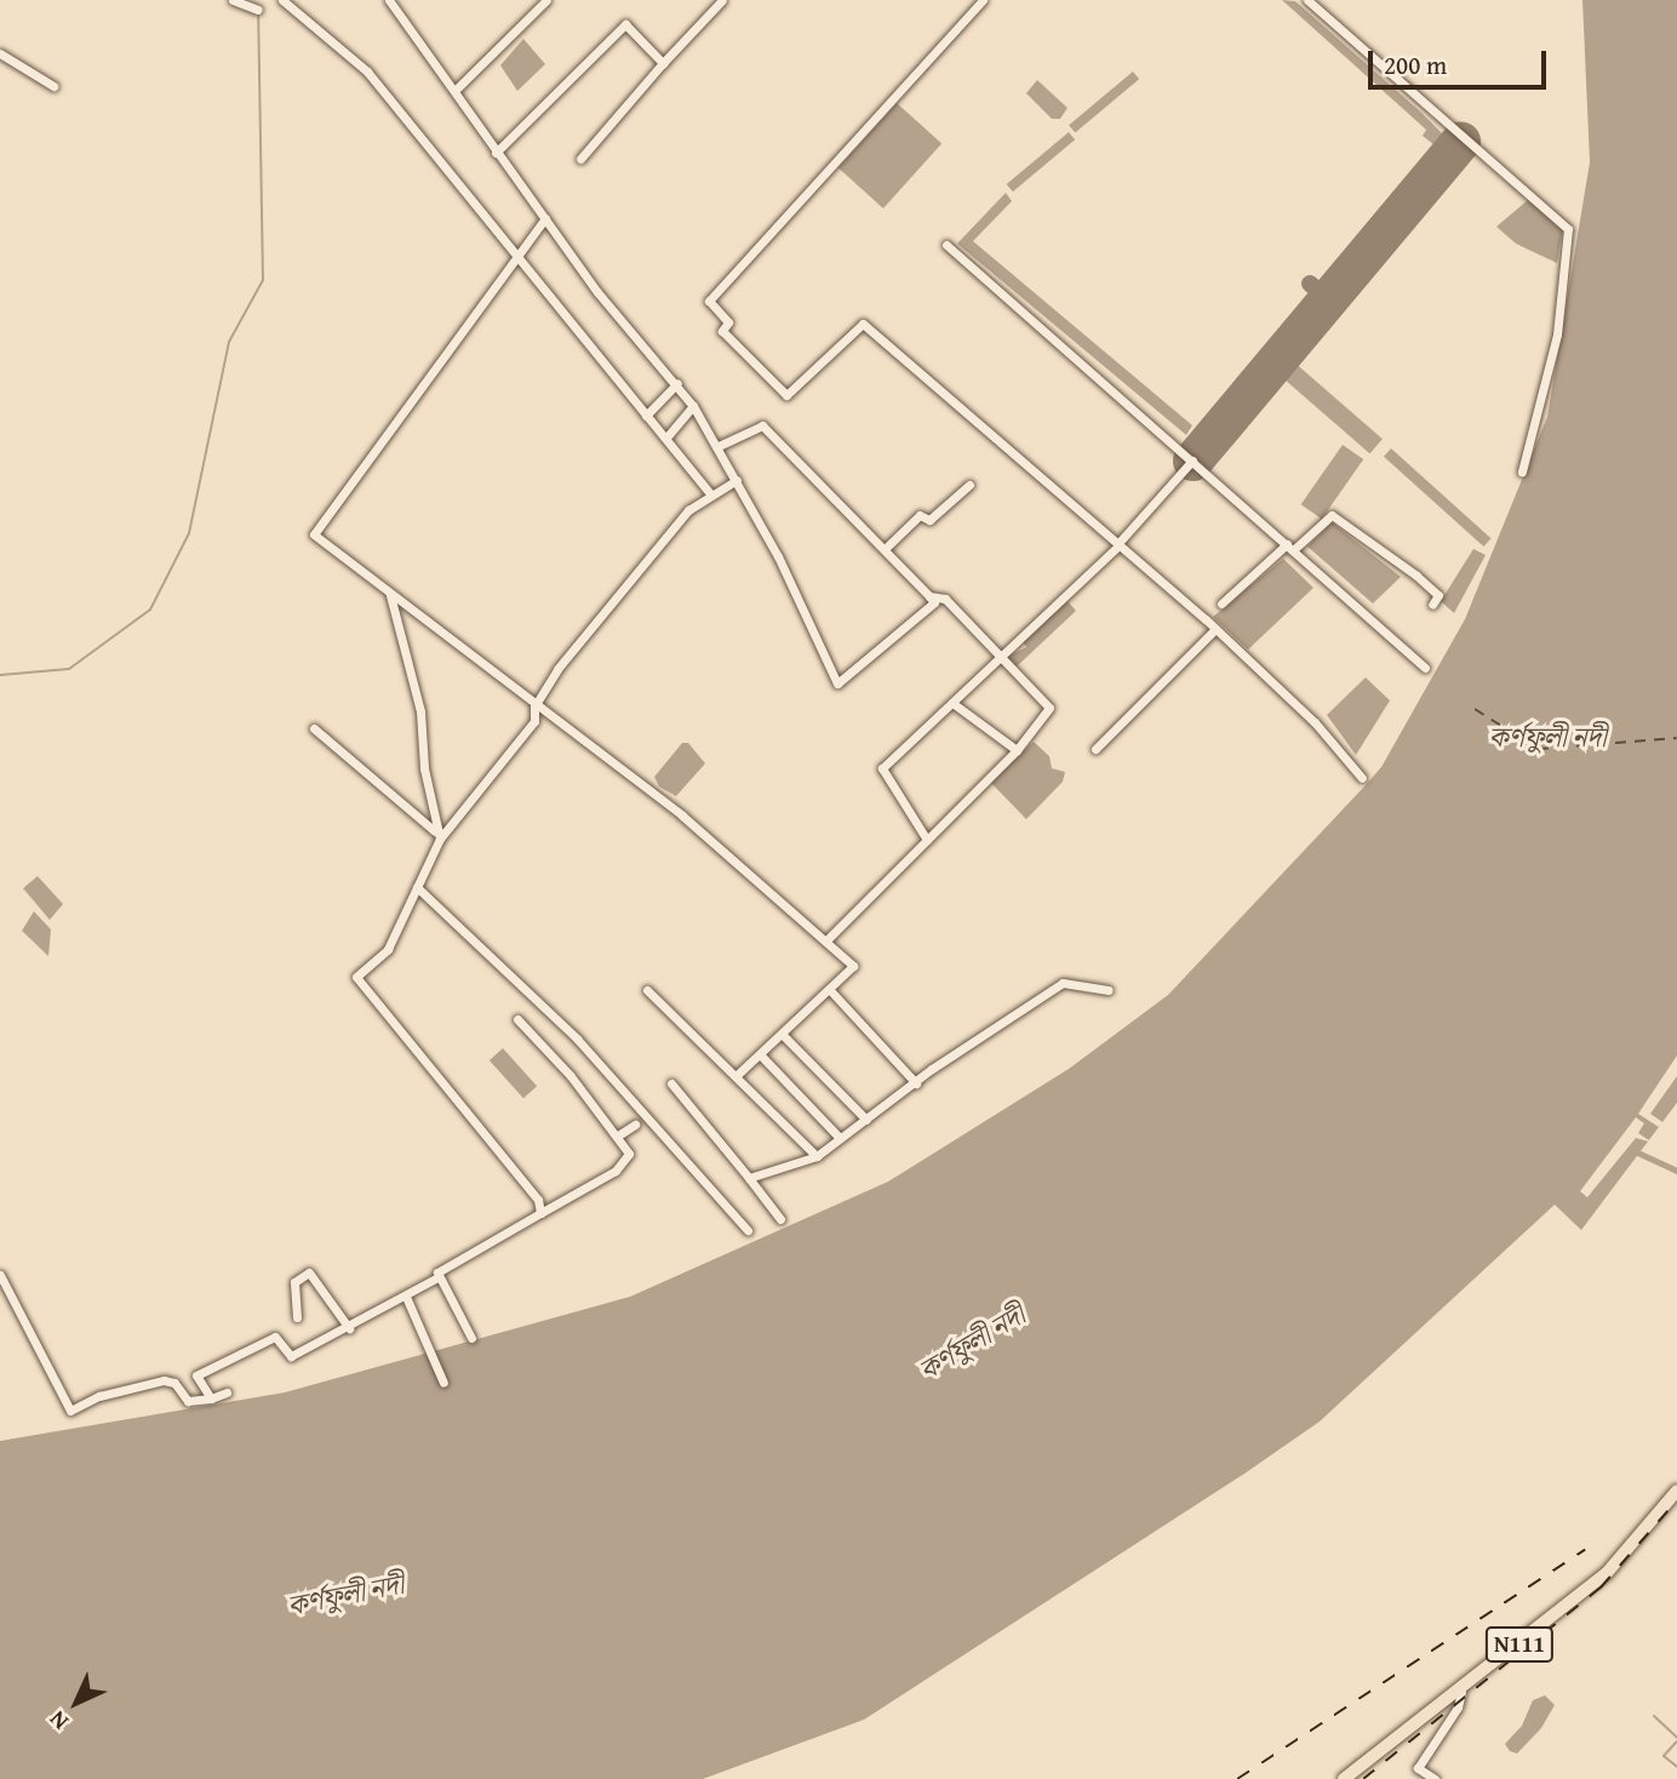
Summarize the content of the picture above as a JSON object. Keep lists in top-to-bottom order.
{
  "streets": {
    "highway": ["N111"]
  },
  "water": ["কর্ণফুলী নদী"],
  "scale_bar": "200 m",
  "north": "bottom left"
}
